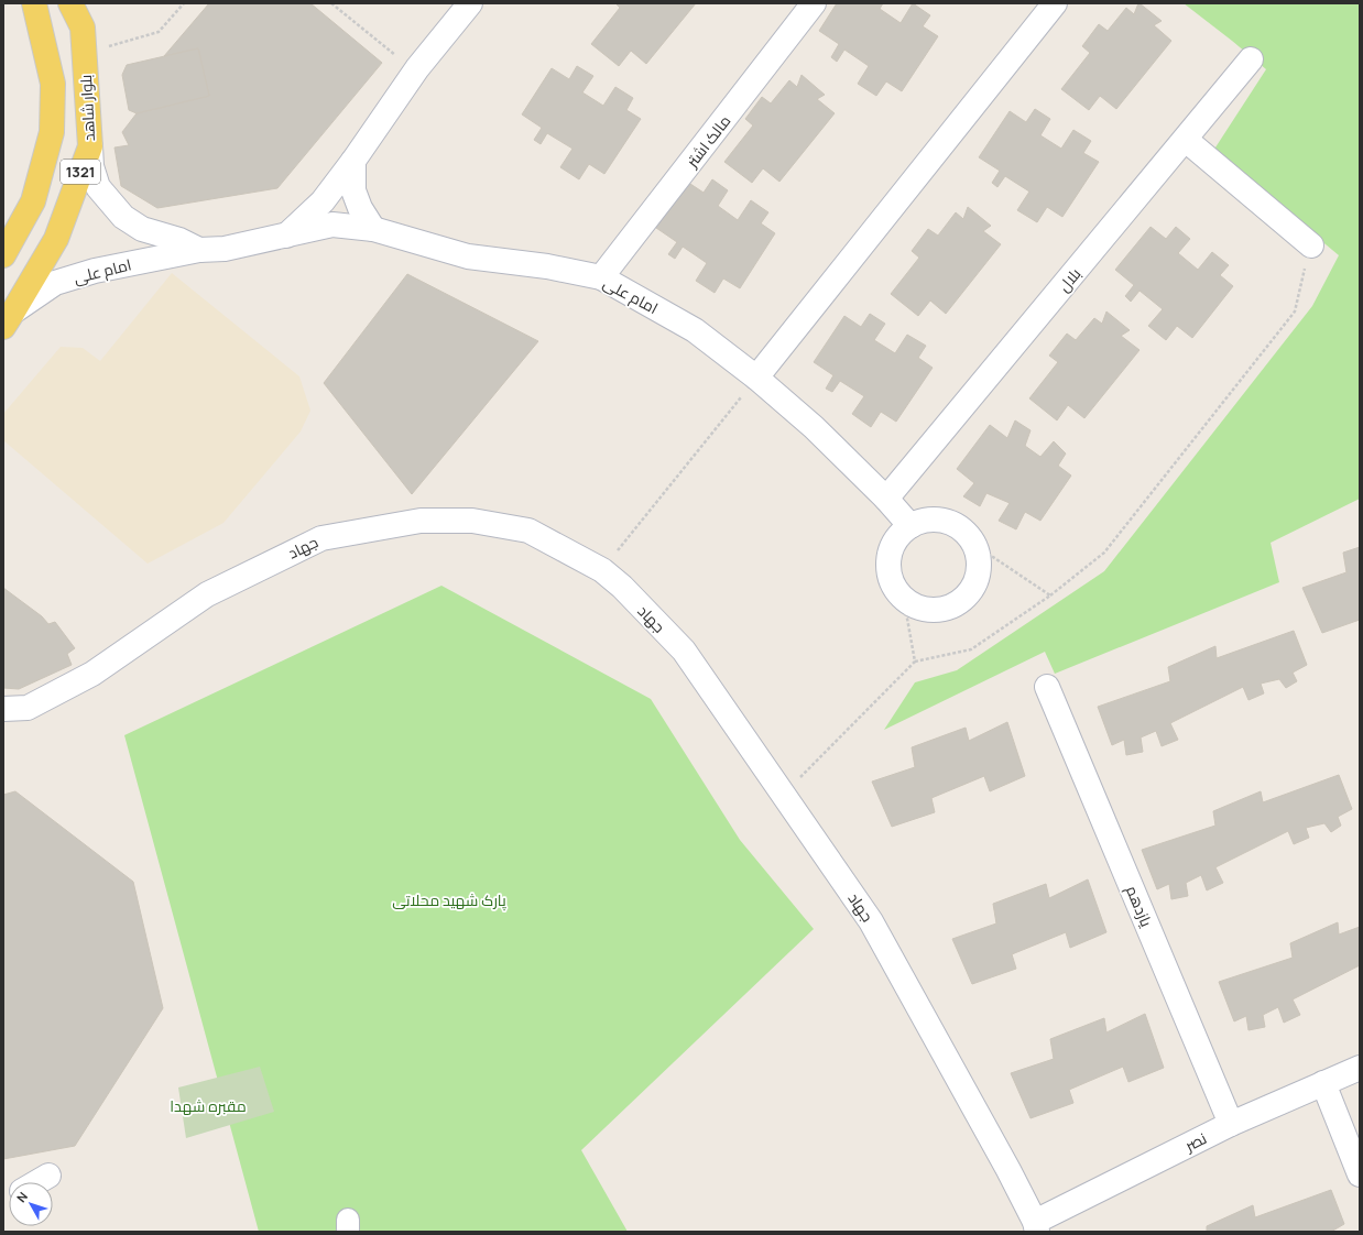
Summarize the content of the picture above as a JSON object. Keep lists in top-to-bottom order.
{
  "streets": {
    "main road": ["بلوار شاهد", "1321"],
    "street": [
      "مالک اشتر",
      "امام علی",
      "بلال",
      "جهاد",
      "یازدهم",
      "نصر"
    ]
  },
  "crossings": [
    ["بلوار شاهد", "امام علی"],
    ["مالک اشتر", "امام علی"],
    ["امام علی", "بلال"],
    ["جهاد", "نصر"],
    ["یازدهم", "نصر"]
  ],
  "parks": ["پارک شهید محلاتی", "مقبره شهدا"],
  "north": "top left"
}
